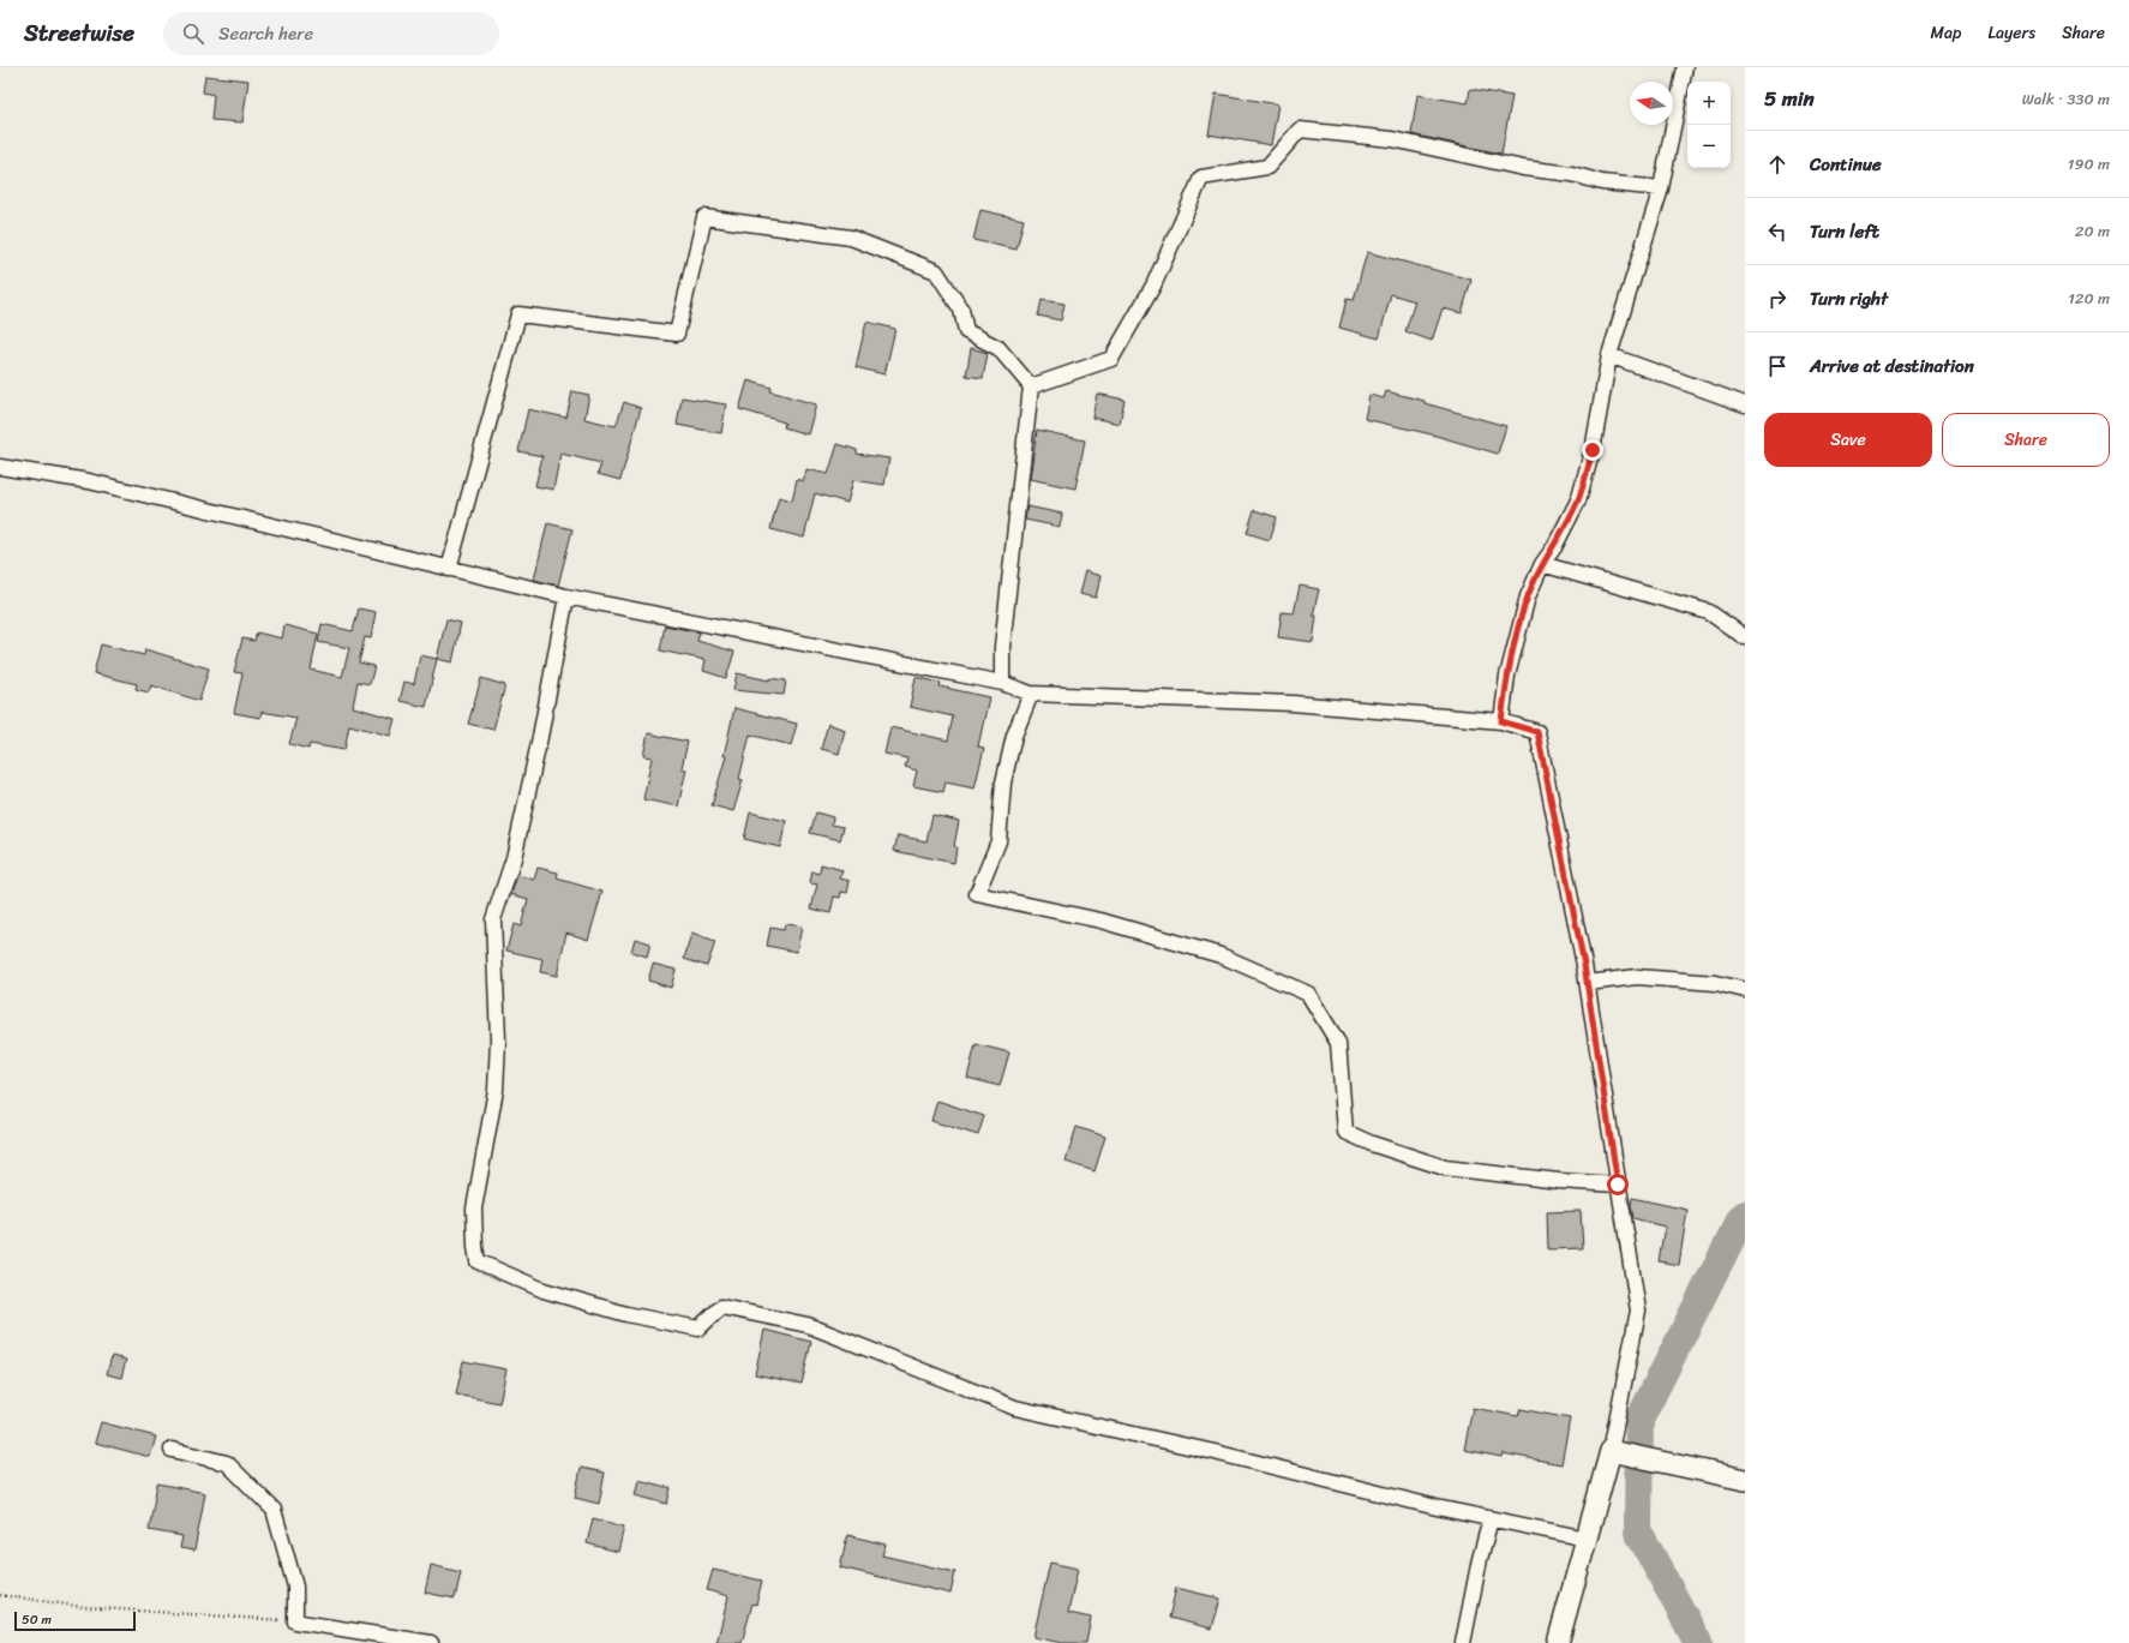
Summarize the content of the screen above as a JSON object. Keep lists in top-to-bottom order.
{
  "scale_bar": "50 m",
  "north": "left",
  "page": {
    "header": "Streetwise",
    "search": "Search here",
    "nav": ["Map", "Layers", "Share"],
    "heading": ["5 min", "Walk · 330 m"],
    "map_buttons": ["+", "−"],
    "list": [
      ["Continue", "190 m"],
      ["Turn left", "20 m"],
      ["Turn right", "120 m"],
      "Arrive at destination"
    ],
    "buttons": ["Save", "Share"],
    "scale": "50 m"
  }
}
